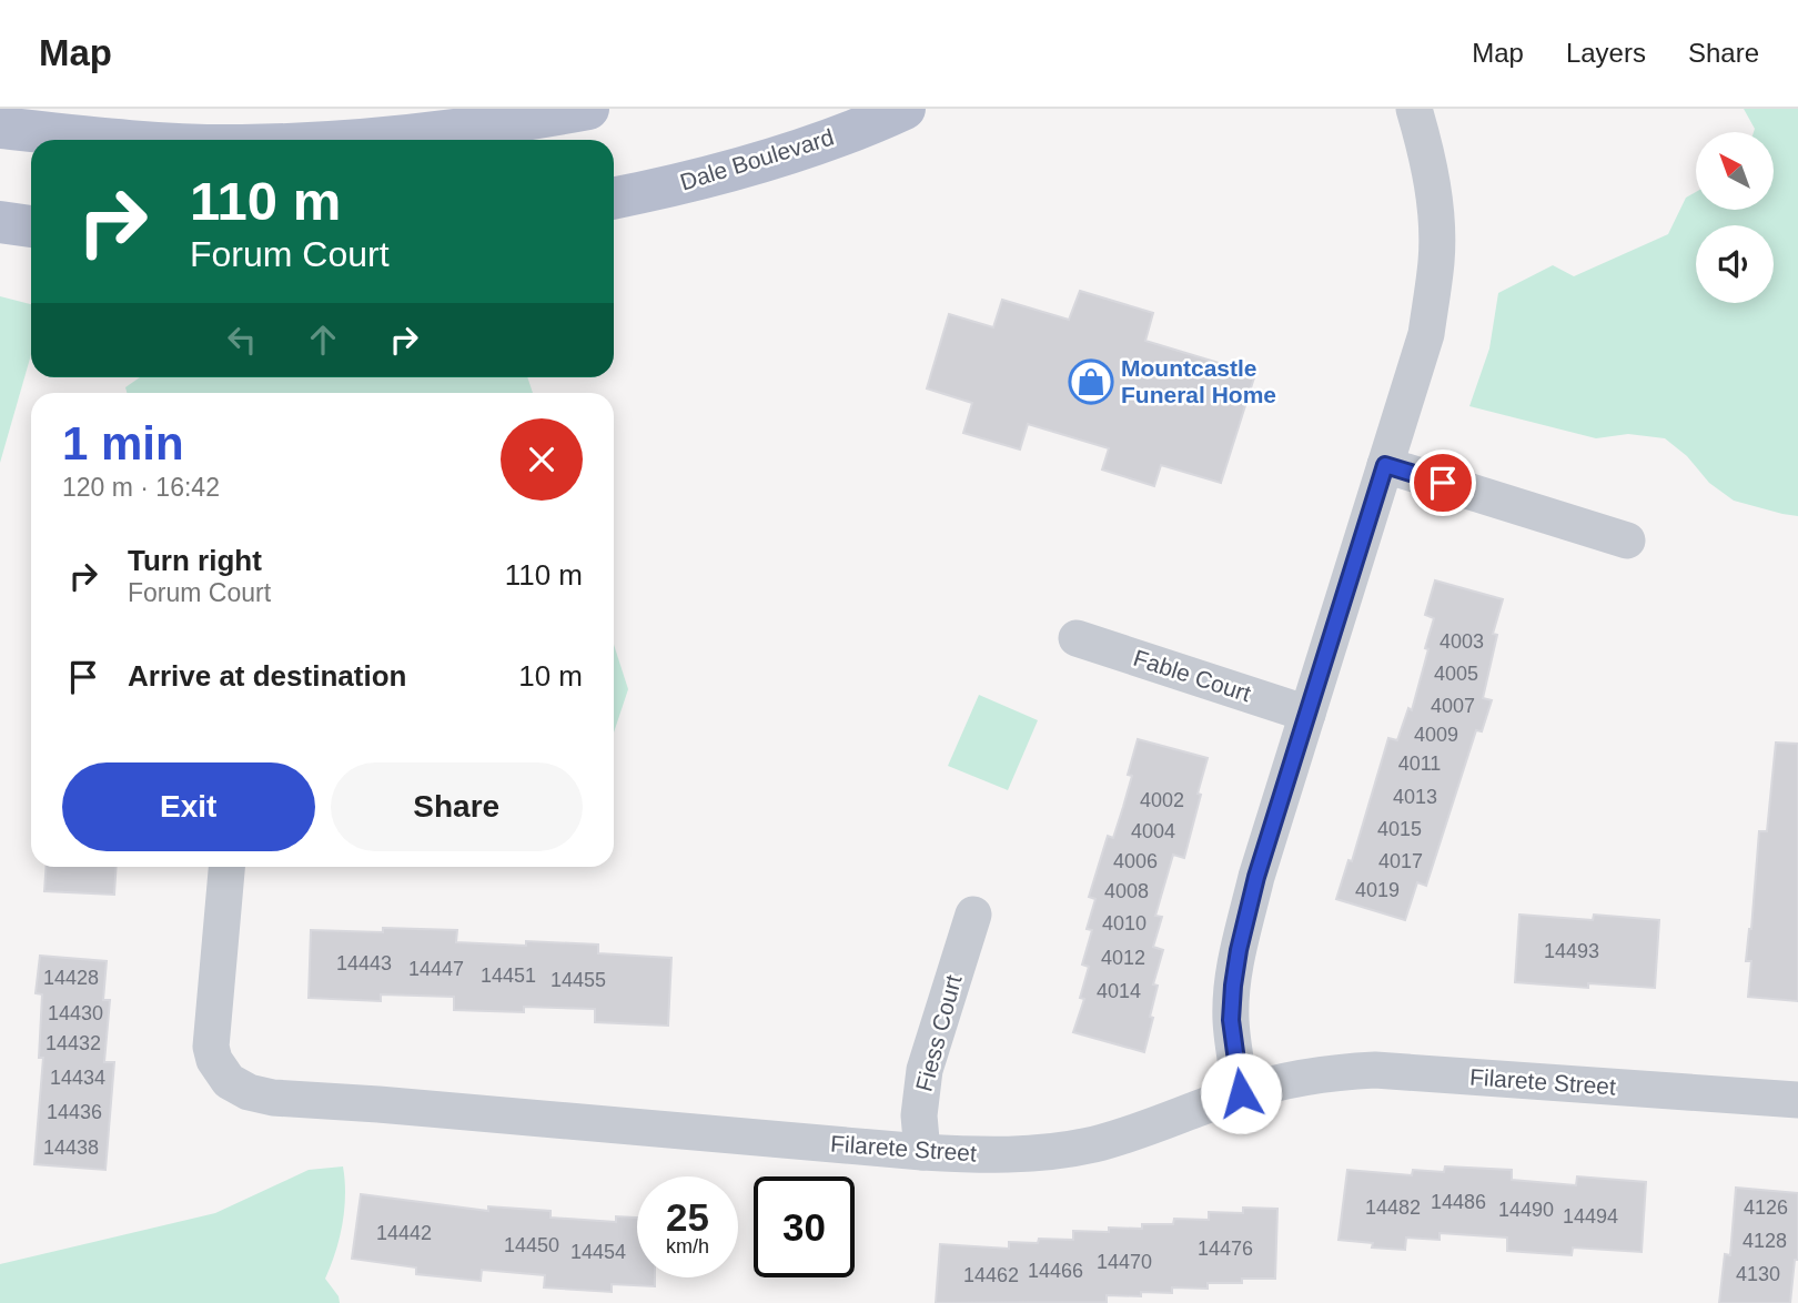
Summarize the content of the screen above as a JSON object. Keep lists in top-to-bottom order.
{
  "streets": {
    "main road": ["Dale Boulevard"],
    "street": ["Fable Court", "Fiess Court", "Filarete Street"]
  },
  "crossings": [
    ["Fiess Court", "Filarete Street"]
  ],
  "places": {
    "shop": ["Mountcastle Funeral Home"]
  },
  "house_numbers": [
    "4003",
    "4005",
    "4007",
    "4009",
    "4011",
    "4013",
    "4002",
    "4015",
    "4004",
    "4006",
    "4017",
    "4019",
    "4008",
    "4010",
    "14493",
    "4012",
    "14443",
    "14447",
    "14451",
    "14428",
    "14455",
    "4014",
    "14430",
    "14432",
    "14434",
    "14436",
    "14438",
    "14486",
    "14482",
    "4126",
    "14490",
    "14494",
    "14442",
    "4128",
    "14450",
    "14476",
    "14454",
    "14470",
    "14466",
    "4130",
    "14462"
  ],
  "north": "top left",
  "page": {
    "header": "Map",
    "nav": ["Map", "Layers", "Share"],
    "turn": ["110 m", "Forum Court"],
    "heading": ["1 min", "120 m · 16:42"],
    "list": [
      {
        "name": "Turn right",
        "note": "Forum Court",
        "value": "110 m"
      },
      {
        "name": "Arrive at destination",
        "value": "10 m"
      }
    ],
    "buttons": ["Exit", "Share"],
    "speed": "25 km/h",
    "limit": "30"
  }
}
